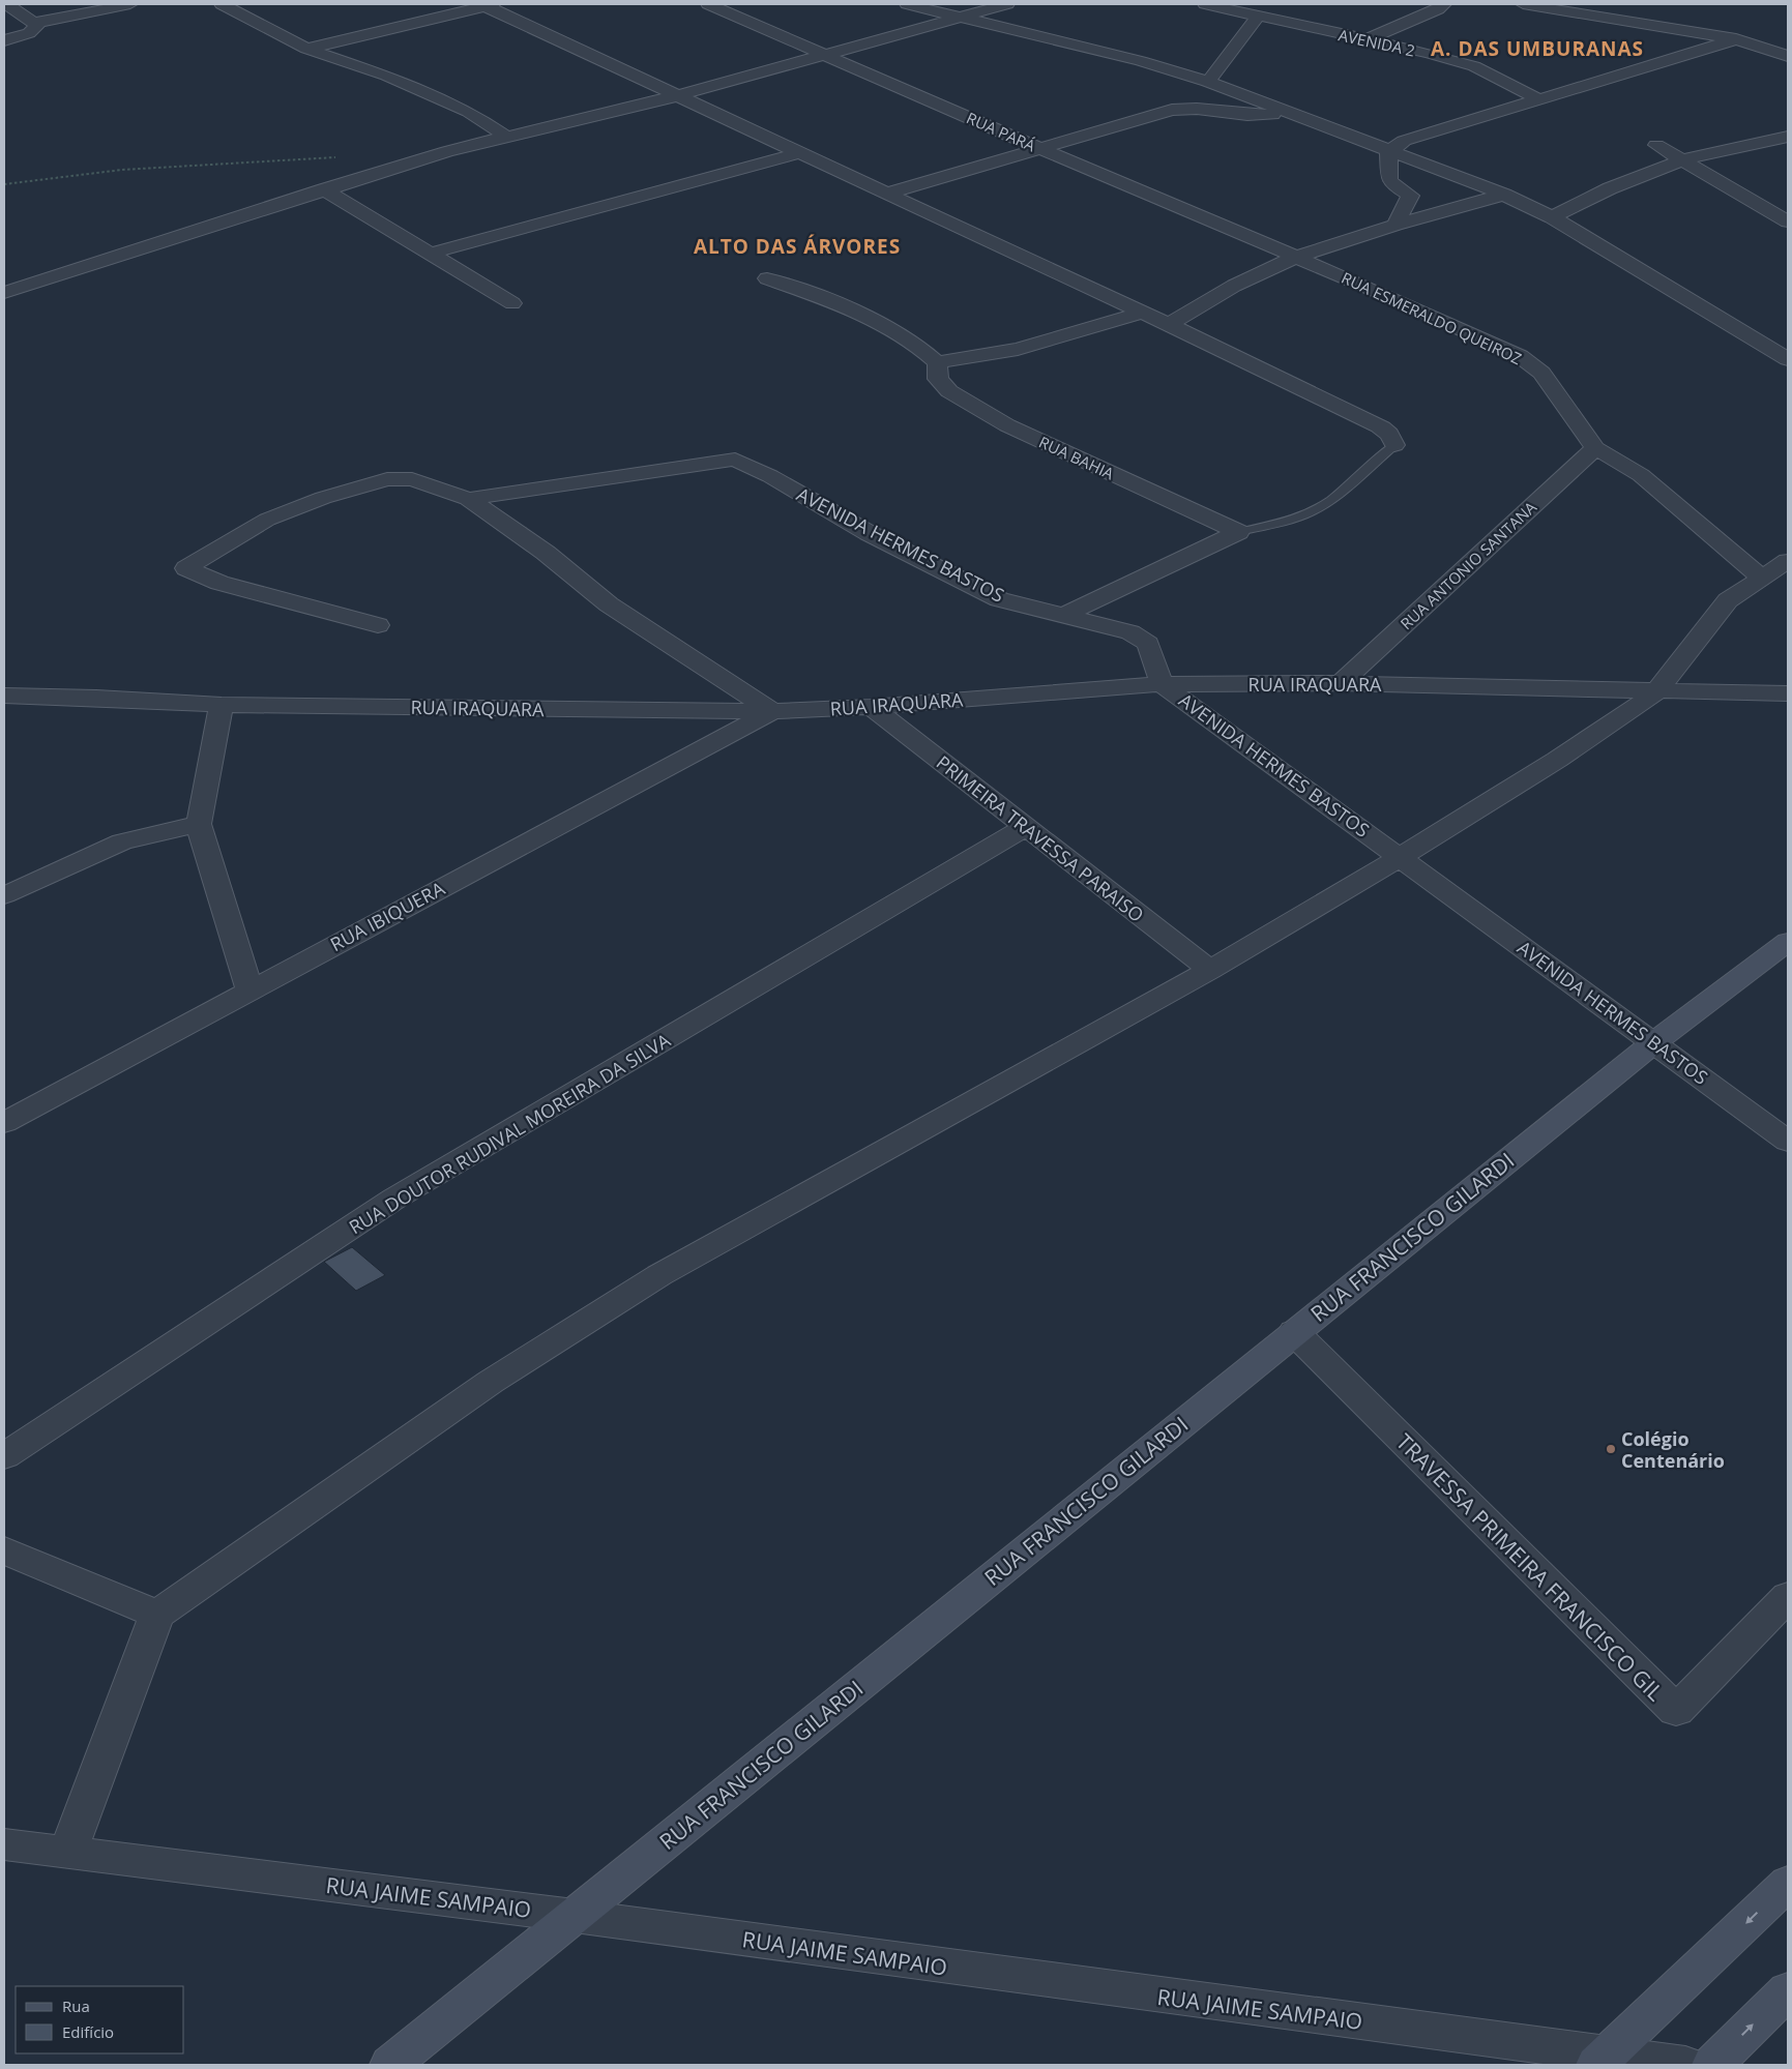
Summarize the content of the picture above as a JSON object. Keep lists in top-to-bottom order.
{
  "streets": {
    "street": [
      "AVENIDA 2",
      "RUA PARÁ",
      "RUA ESMERALDO QUEIROZ",
      "RUA BAHIA",
      "AVENIDA HERMES BASTOS",
      "RUA ANTONIO SANTANA",
      "RUA IRAQUARA",
      "PRIMEIRA TRAVESSA PARAISO",
      "RUA IBIQUERA",
      "RUA DOUTOR RUDIVAL MOREIRA DA SILVA",
      "RUA FRANCISCO GILARDI",
      "TRAVESSA PRIMEIRA FRANCISCO GIL",
      "RUA JAIME SAMPAIO"
    ]
  },
  "crossings": [
    ["RUA PARÁ", "RUA ESMERALDO QUEIROZ"],
    ["RUA ESMERALDO QUEIROZ", "RUA ANTONIO SANTANA"],
    ["AVENIDA HERMES BASTOS", "RUA IRAQUARA"],
    ["AVENIDA HERMES BASTOS", "RUA FRANCISCO GILARDI"],
    ["RUA ANTONIO SANTANA", "RUA IRAQUARA"],
    ["RUA IRAQUARA", "PRIMEIRA TRAVESSA PARAISO"],
    ["RUA IRAQUARA", "RUA IBIQUERA"],
    ["PRIMEIRA TRAVESSA PARAISO", "RUA DOUTOR RUDIVAL MOREIRA DA SILVA"],
    ["RUA FRANCISCO GILARDI", "TRAVESSA PRIMEIRA FRANCISCO GIL"],
    ["RUA FRANCISCO GILARDI", "RUA JAIME SAMPAIO"]
  ],
  "districts": ["A. DAS UMBURANAS", "ALTO DAS ÁRVORES"],
  "places": ["Colégio Centenário"],
  "legend": ["Rua", "Edifício"]
}
